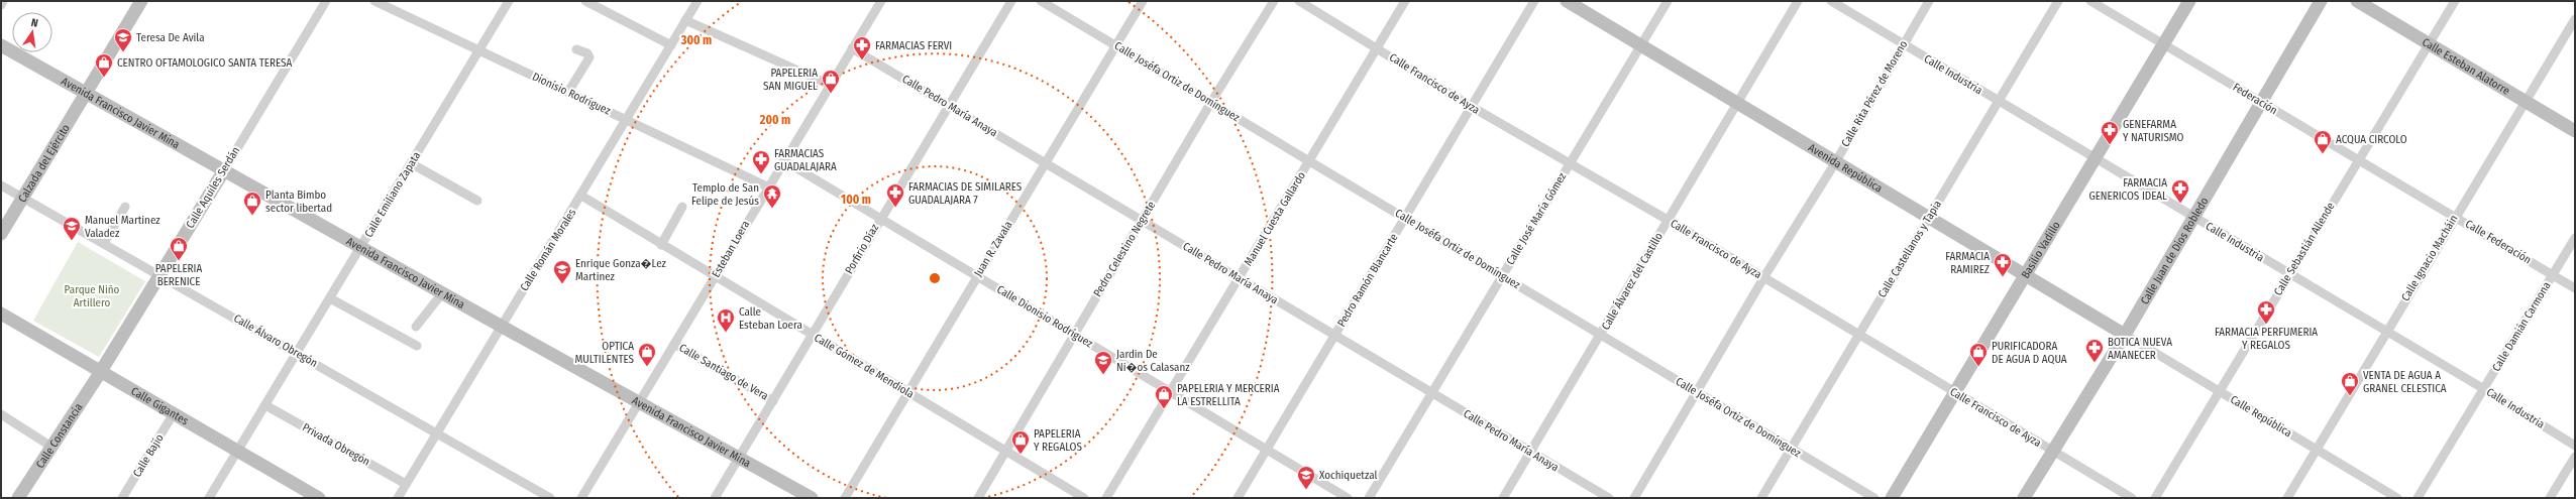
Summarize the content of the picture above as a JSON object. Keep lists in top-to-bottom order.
{
  "streets": {
    "street": [
      "Calle Esteban Alatorre",
      "Calle Industria",
      "Calle Joséfa Ortiz de Domínguez",
      "Calle Francisco de Ayza",
      "Dionisio Rodríguez",
      "Calle Rita Pérez de Moreno",
      "Federación",
      "Calle Pedro María Anaya",
      "Avenida Francisco Javier Mina",
      "Calzada del Ejército",
      "Avenida República",
      "Calle Aquiles Serdán",
      "Calle Emiliano Zapata",
      "Manuel Cuesta Gallardo",
      "Calle José María Gómez",
      "Calle Federación",
      "Esteban Loera",
      "Porfirio Díaz",
      "Juan R. Zavala",
      "Pedro Celestino Negrete",
      "Calle Castellanos y Tapia",
      "Basilio Vadillo",
      "Calle Sebastián Allende",
      "Calle Román Morales",
      "Calle Juan de Dios Robledo",
      "Calle Ignacio Macháin",
      "Pedro Ramón Blancarte",
      "Calle Álvarez del Castillo",
      "Calle Dionisio Rodríguez",
      "Calle Damián Carmona",
      "Calle Álvaro Obregón",
      "Calle Gómez de Mendiola",
      "Calle Santiago de Vera",
      "Calle Gigantes",
      "Calle República",
      "Calle Constancia",
      "Privada Obregón",
      "Calle Bajío"
    ]
  },
  "crossings": [
    ["Calle Esteban Alatorre", "Calle Sebastián Allende"],
    ["Calle Esteban Alatorre", "Calle Ignacio Macháin"],
    ["Calle Industria", "Calle Rita Pérez de Moreno"],
    ["Calle Industria", "Calle Castellanos y Tapia"],
    ["Calle Industria", "Basilio Vadillo"],
    ["Calle Industria", "Calle Sebastián Allende"],
    ["Calle Industria", "Calle Juan de Dios Robledo"],
    ["Calle Industria", "Calle Ignacio Macháin"],
    ["Calle Industria", "Calle Damián Carmona"],
    ["Calle Joséfa Ortiz de Domínguez", "Calle Rita Pérez de Moreno"],
    ["Calle Joséfa Ortiz de Domínguez", "Manuel Cuesta Gallardo"],
    ["Calle Joséfa Ortiz de Domínguez", "Calle José María Gómez"],
    ["Calle Joséfa Ortiz de Domínguez", "Juan R. Zavala"],
    ["Calle Joséfa Ortiz de Domínguez", "Pedro Celestino Negrete"],
    ["Calle Joséfa Ortiz de Domínguez", "Calle Castellanos y Tapia"],
    ["Calle Joséfa Ortiz de Domínguez", "Pedro Ramón Blancarte"],
    ["Calle Joséfa Ortiz de Domínguez", "Calle Álvarez del Castillo"],
    ["Calle Francisco de Ayza", "Calle Rita Pérez de Moreno"],
    ["Calle Francisco de Ayza", "Manuel Cuesta Gallardo"],
    ["Calle Francisco de Ayza", "Calle José María Gómez"],
    ["Calle Francisco de Ayza", "Calle Castellanos y Tapia"],
    ["Calle Francisco de Ayza", "Basilio Vadillo"],
    ["Calle Francisco de Ayza", "Calle Juan de Dios Robledo"],
    ["Calle Francisco de Ayza", "Pedro Ramón Blancarte"],
    ["Calle Francisco de Ayza", "Calle Álvarez del Castillo"],
    ["Dionisio Rodríguez", "Calle Emiliano Zapata"],
    ["Dionisio Rodríguez", "Esteban Loera"],
    ["Dionisio Rodríguez", "Calle Román Morales"],
    ["Calle Rita Pérez de Moreno", "Avenida República"],
    ["Federación", "Calle Federación"],
    ["Federación", "Basilio Vadillo"],
    ["Federación", "Calle Sebastián Allende"],
    ["Federación", "Calle Juan de Dios Robledo"],
    ["Calle Pedro María Anaya", "Manuel Cuesta Gallardo"],
    ["Calle Pedro María Anaya", "Calle José María Gómez"],
    ["Calle Pedro María Anaya", "Esteban Loera"],
    ["Calle Pedro María Anaya", "Porfirio Díaz"],
    ["Calle Pedro María Anaya", "Juan R. Zavala"],
    ["Calle Pedro María Anaya", "Pedro Celestino Negrete"],
    ["Calle Pedro María Anaya", "Pedro Ramón Blancarte"],
    ["Calle Pedro María Anaya", "Calle Álvarez del Castillo"],
    ["Avenida Francisco Javier Mina", "Calzada del Ejército"],
    ["Avenida Francisco Javier Mina", "Calle Aquiles Serdán"],
    ["Avenida Francisco Javier Mina", "Calle Emiliano Zapata"],
    ["Avenida Francisco Javier Mina", "Esteban Loera"],
    ["Avenida Francisco Javier Mina", "Porfirio Díaz"],
    ["Avenida Francisco Javier Mina", "Calle Román Morales"],
    ["Calzada del Ejército", "Calle Álvaro Obregón"],
    ["Avenida República", "Calle José María Gómez"],
    ["Avenida República", "Calle Castellanos y Tapia"],
    ["Avenida República", "Basilio Vadillo"],
    ["Avenida República", "Calle Juan de Dios Robledo"],
    ["Avenida República", "Calle Álvarez del Castillo"],
    ["Avenida República", "Calle República"],
    ["Calle Aquiles Serdán", "Calle Álvaro Obregón"],
    ["Calle Aquiles Serdán", "Calle Gigantes"],
    ["Calle Aquiles Serdán", "Calle Constancia"],
    ["Calle Emiliano Zapata", "Calle Álvaro Obregón"],
    ["Calle Emiliano Zapata", "Calle Gigantes"],
    ["Calle Emiliano Zapata", "Privada Obregón"],
    ["Manuel Cuesta Gallardo", "Calle Dionisio Rodríguez"],
    ["Calle Federación", "Calle Ignacio Macháin"],
    ["Calle Federación", "Calle Damián Carmona"],
    ["Esteban Loera", "Calle Dionisio Rodríguez"],
    ["Esteban Loera", "Calle Gómez de Mendiola"],
    ["Esteban Loera", "Calle Santiago de Vera"],
    ["Porfirio Díaz", "Calle Dionisio Rodríguez"],
    ["Porfirio Díaz", "Calle Gómez de Mendiola"],
    ["Porfirio Díaz", "Calle Santiago de Vera"],
    ["Juan R. Zavala", "Calle Dionisio Rodríguez"],
    ["Juan R. Zavala", "Calle Gómez de Mendiola"],
    ["Pedro Celestino Negrete", "Calle Dionisio Rodríguez"],
    ["Pedro Celestino Negrete", "Calle Gómez de Mendiola"],
    ["Calle Sebastián Allende", "Calle República"],
    ["Calle Román Morales", "Calle Álvaro Obregón"],
    ["Calle Román Morales", "Calle Gómez de Mendiola"],
    ["Calle Román Morales", "Privada Obregón"],
    ["Calle Juan de Dios Robledo", "Calle República"],
    ["Calle Ignacio Macháin", "Calle República"],
    ["Pedro Ramón Blancarte", "Calle Dionisio Rodríguez"],
    ["Calle Gigantes", "Calle Constancia"],
    ["Calle Gigantes", "Calle Bajío"]
  ],
  "parks": ["Parque Niño Artillero"],
  "places": {
    "school or university": [
      "Teresa De Avila",
      "Manuel Martinez Valadez",
      "Enrique Gonza�Lez Martinez",
      "Jardin De Ni�os Calasanz",
      "Xochiquetzal"
    ],
    "pharmacy": [
      "FARMACIAS FERVI",
      "GENEFARMA Y NATURISMO",
      "FARMACIAS GUADALAJARA",
      "FARMACIA GENERICOS IDEAL",
      "FARMACIAS DE SIMILARES GUADALAJARA 7",
      "FARMACIA RAMIREZ",
      "FARMACIA PERFUMERIA Y REGALOS",
      "BOTICA NUEVA AMANECER"
    ],
    "shop": [
      "CENTRO OFTAMOLOGICO SANTA TERESA",
      "PAPELERIA SAN MIGUEL",
      "ACQUA CIRCOLO",
      "Planta Bimbo sector libertad",
      "PAPELERIA BERENICE",
      "OPTICA MULTILENTES",
      "PURIFICADORA DE AGUA D AQUA",
      "VENTA DE AGUA A GRANEL CELESTICA",
      "PAPELERIA Y MERCERIA LA ESTRELLITA",
      "PAPELERIA Y REGALOS"
    ],
    "temple": ["Templo de San Felipe de Jesús"],
    "hospital": ["Calle Esteban Loera"]
  },
  "north": "top",
  "rings": ["300 m", "200 m", "100 m"]
}
